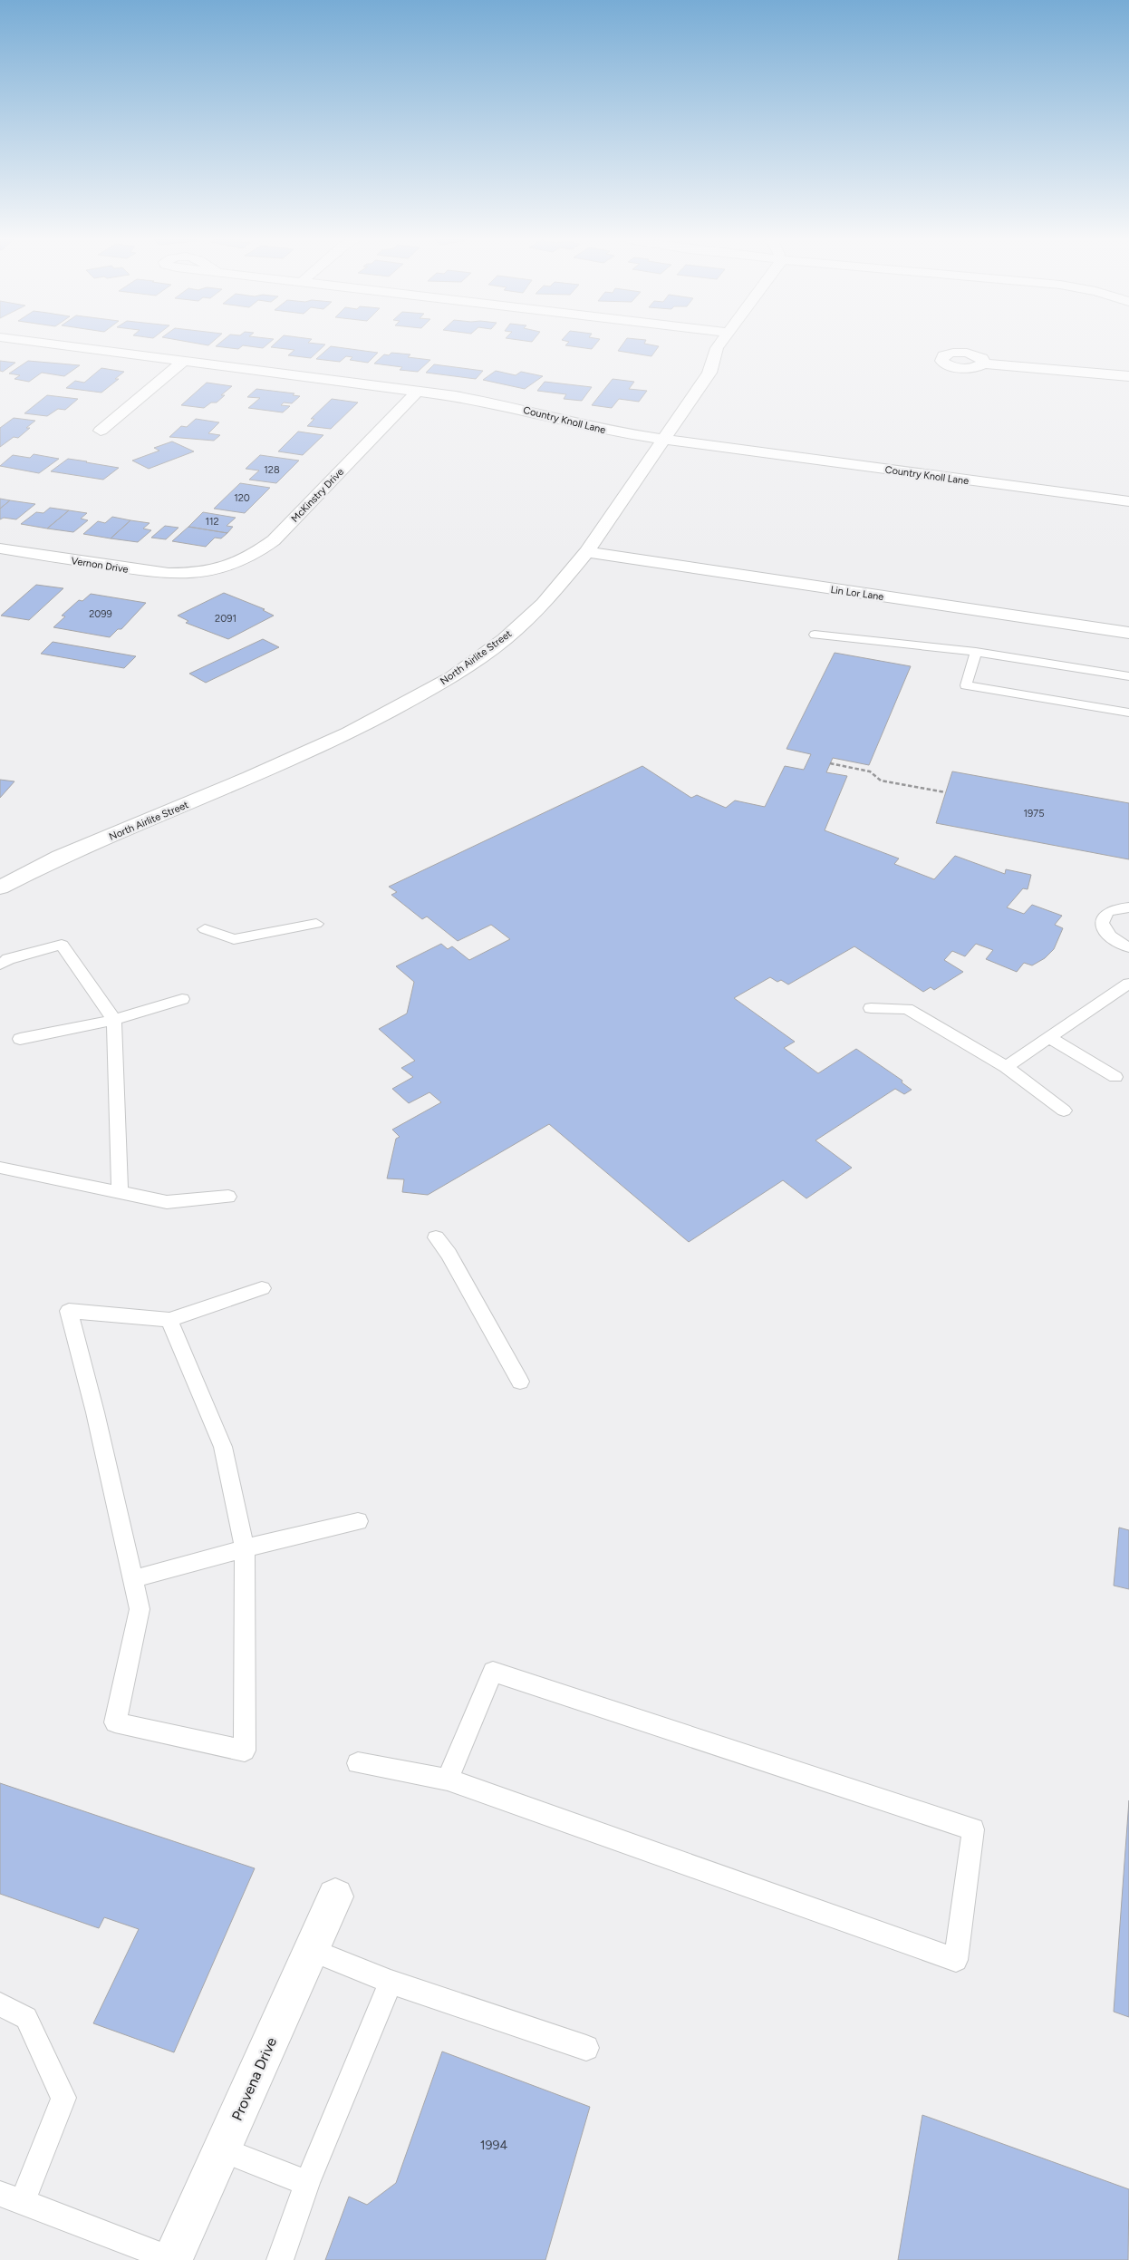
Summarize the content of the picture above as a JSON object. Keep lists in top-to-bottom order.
{
  "streets": {
    "street": [
      "Country Knoll Lane",
      "McKinstry Drive",
      "Vernon Drive",
      "Lin Lor Lane",
      "North Airlite Street",
      "Provena Drive"
    ]
  },
  "crossings": [
    ["Country Knoll Lane", "McKinstry Drive"],
    ["Country Knoll Lane", "North Airlite Street"],
    ["McKinstry Drive", "Vernon Drive"],
    ["Lin Lor Lane", "North Airlite Street"]
  ],
  "house_numbers": [
    "128",
    "120",
    "112",
    "2099",
    "2091",
    "1975",
    "1994"
  ]
}
